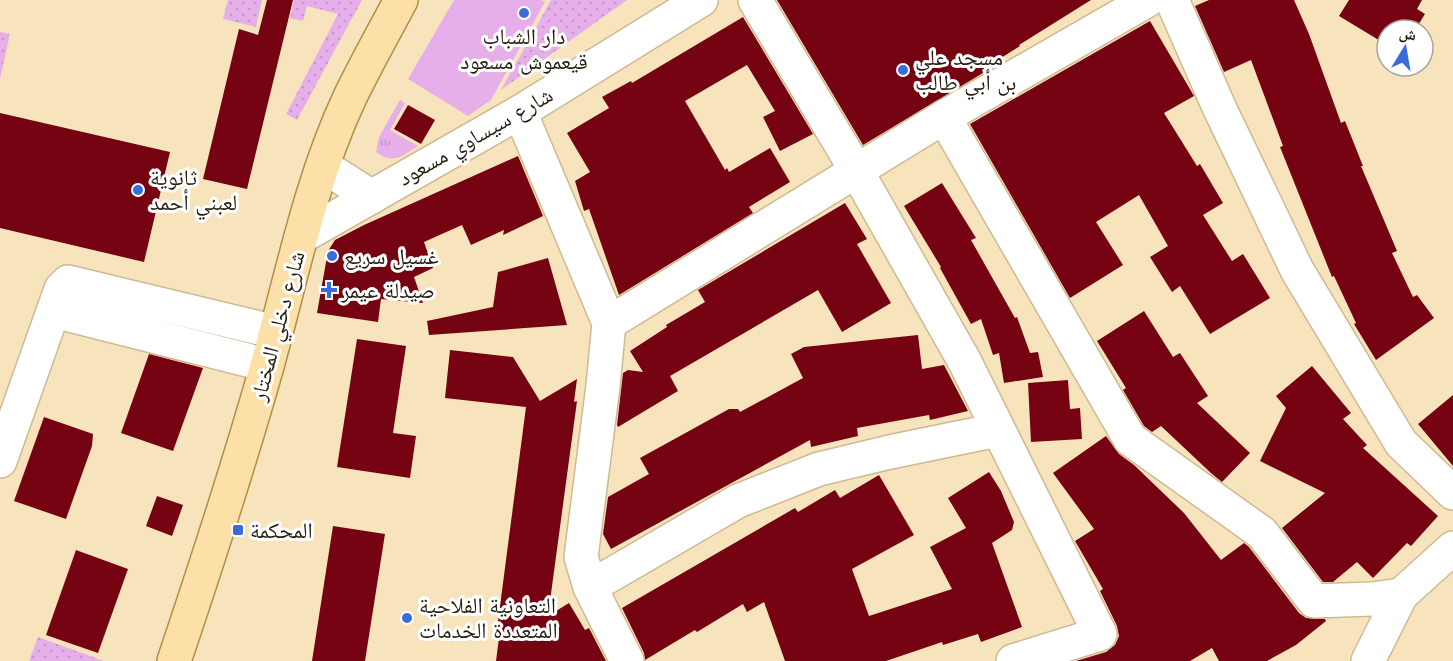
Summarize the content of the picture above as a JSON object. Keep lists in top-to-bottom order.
{
  "streets": {
    "main road": ["شارع دخلي المختار"],
    "street": ["شارع سيساوي مسعود"]
  },
  "crossings": [
    ["شارع سيساوي مسعود", "شارع دخلي المختار"]
  ],
  "places": {
    "other": [
      "دار الشباب قيعموش مسعود",
      "مسجد علي بن أبي طالب",
      "ثانوية لعبني أحمد",
      "غسيل سريع",
      "التعاونية الفلاحية المتعددة الخدمات"
    ],
    "health": ["صيدلة عيمر"],
    "transit": ["المحكمة"]
  },
  "north": "top"
}
